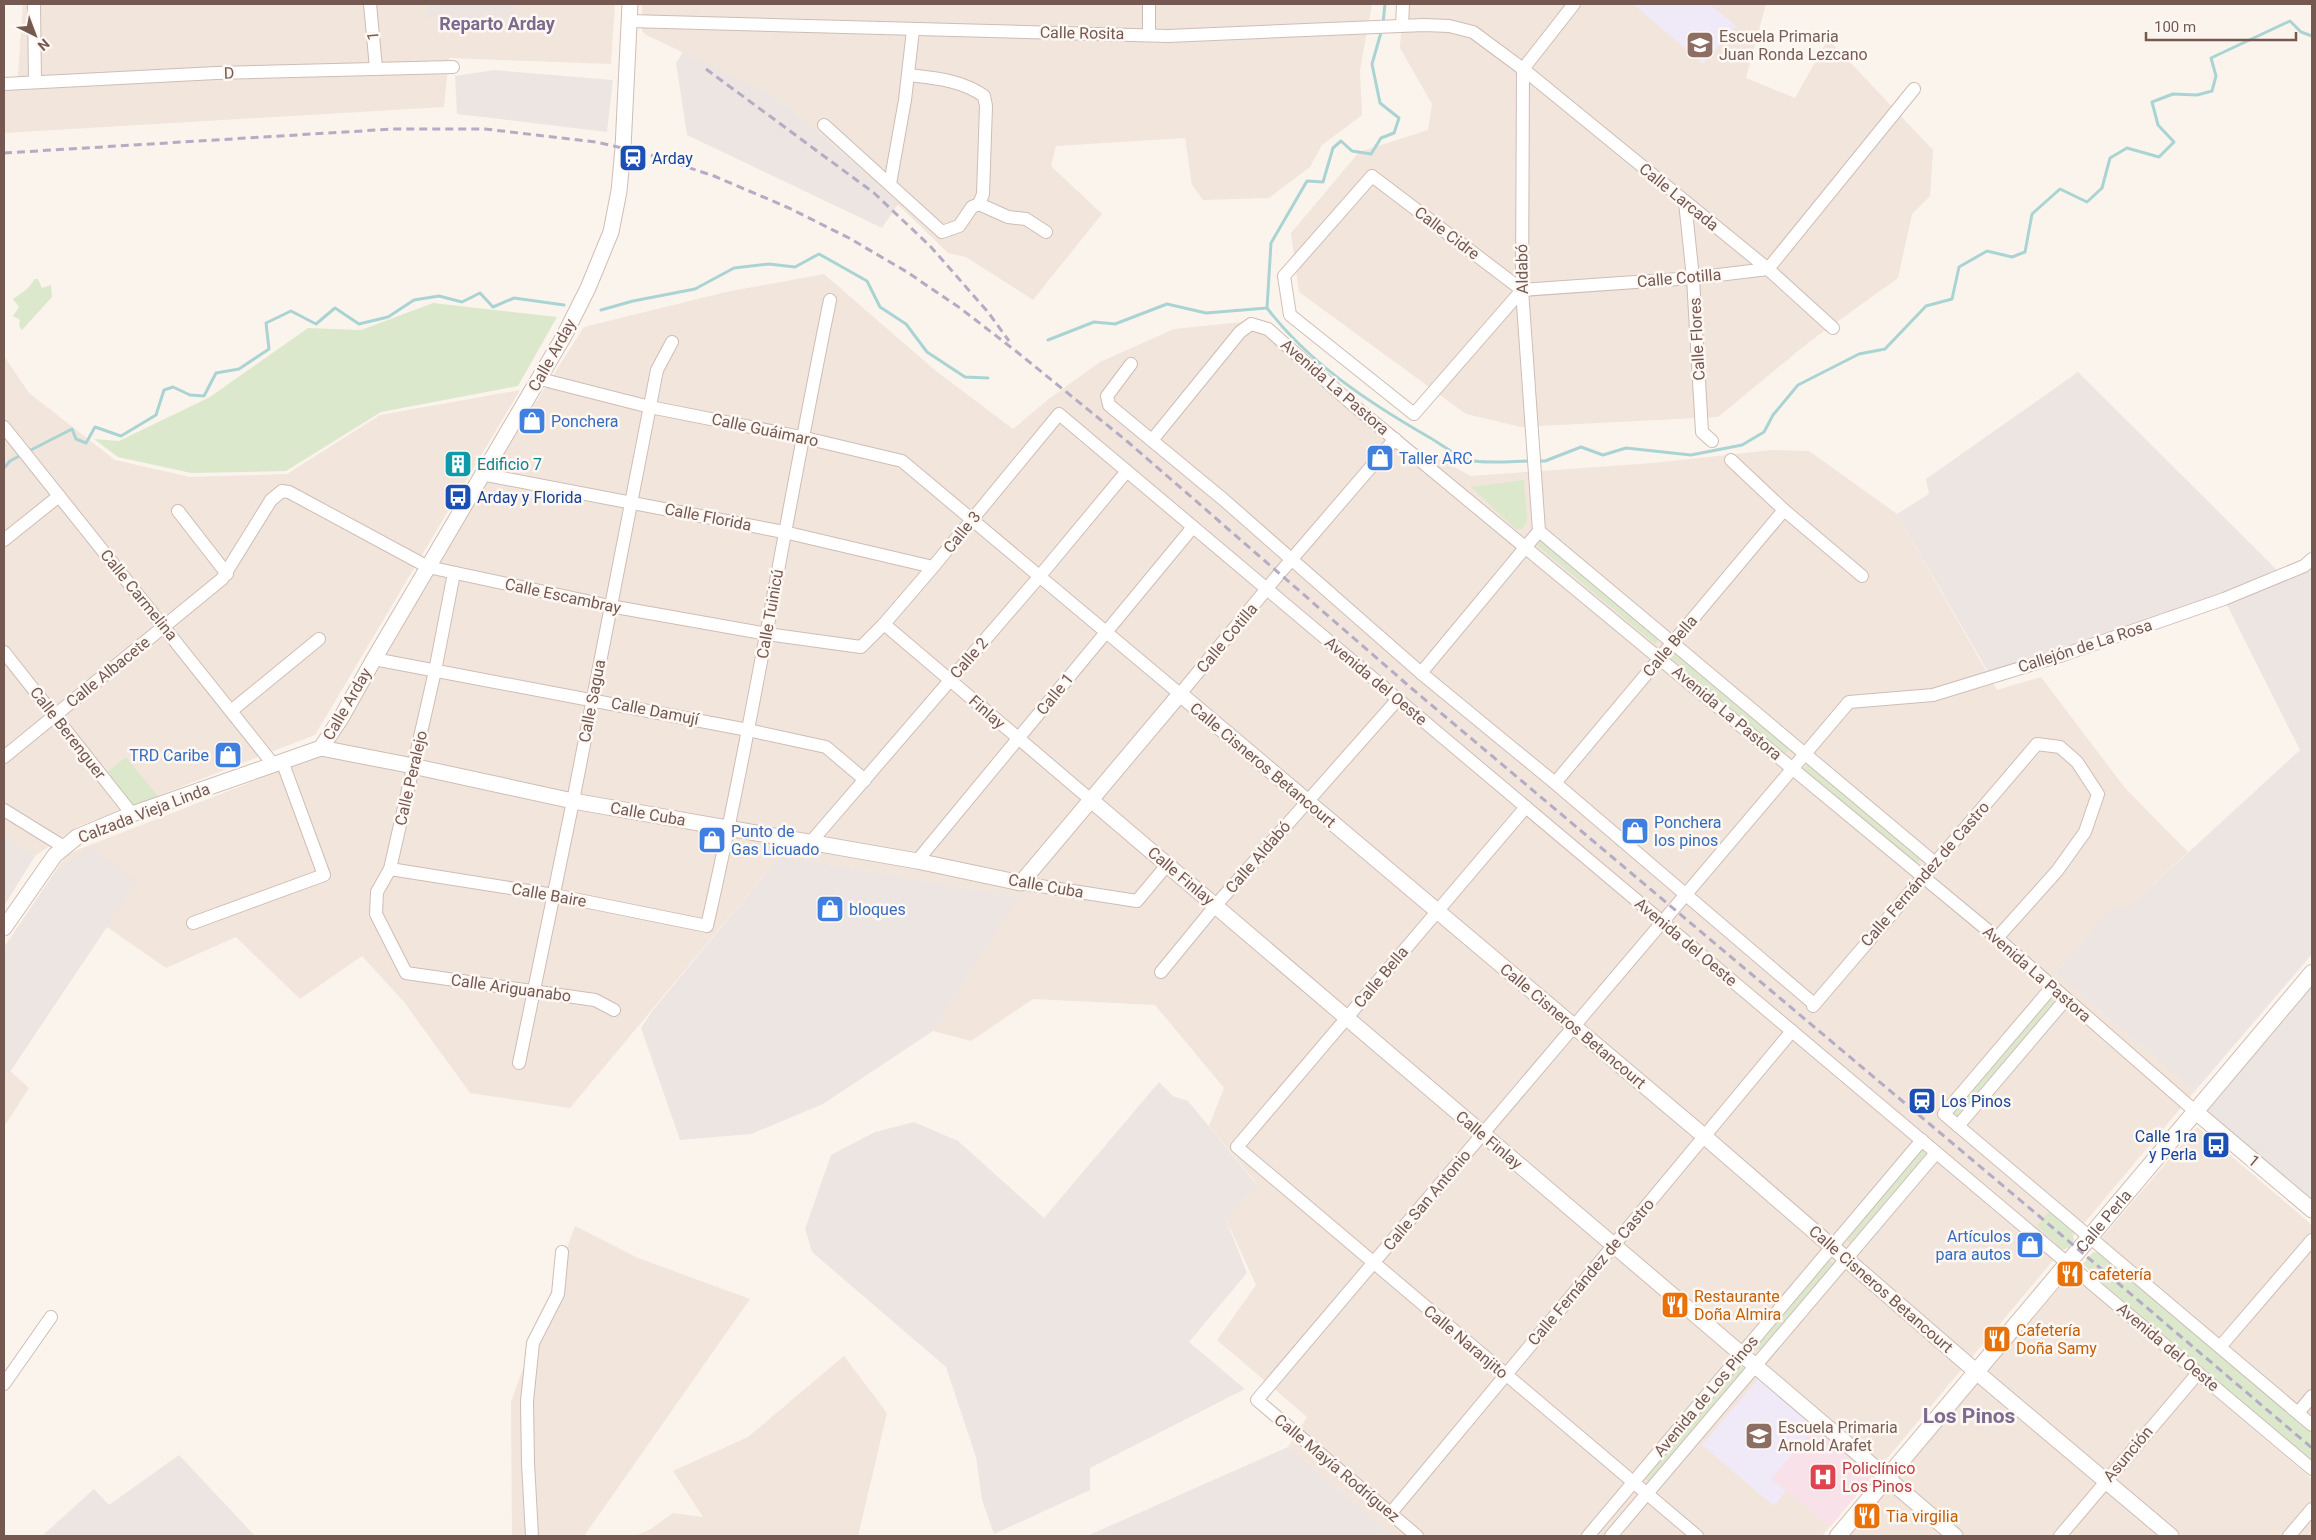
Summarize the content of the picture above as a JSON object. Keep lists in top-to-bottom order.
{
  "streets": {
    "main road": ["Calle Perla"],
    "street": [
      "Calle Rosita",
      "1",
      "D",
      "Calle Larcada",
      "Calle Cidre",
      "Aldabó",
      "Calle Cotilla",
      "Calle Flores",
      "Calle Arday",
      "Avenida La Pastora",
      "Calle Guáimaro",
      "Calle Florida",
      "Calle 3",
      "Calle Carmelina",
      "Calle Escambray",
      "Calle Tuinicú",
      "Calle Bella",
      "Callejón de La Rosa",
      "Calle 2",
      "Calle Albacete",
      "Avenida del Oeste",
      "Calle 1",
      "Calle Sagua",
      "Calle Damují",
      "Finlay",
      "Calle Berenguer",
      "Calle Cisneros Betancourt",
      "Calle Peralejo",
      "Calzada Vieja Linda",
      "Calle Cuba",
      "Calle Aldabó",
      "Calle Fernández de Castro",
      "Calle Finlay",
      "Calle Baire",
      "Calle Ariguanabo",
      "Calle San Antonio",
      "Calle Naranjito",
      "Avenida de Los Pinos",
      "Asunción",
      "Calle Mayía Rodríguez"
    ]
  },
  "crossings": [
    ["Calle Rosita", "Calle Larcada"],
    ["Calle Rosita", "Aldabó"],
    ["Calle Rosita", "Calle Arday"],
    ["1", "D"],
    ["1", "Avenida La Pastora"],
    ["1", "Calle Perla"],
    ["Calle Larcada", "Aldabó"],
    ["Calle Larcada", "Calle Cotilla"],
    ["Calle Larcada", "Calle Flores"],
    ["Calle Cidre", "Aldabó"],
    ["Calle Cidre", "Calle Cotilla"],
    ["Calle Cidre", "Avenida La Pastora"],
    ["Aldabó", "Calle Cotilla"],
    ["Aldabó", "Avenida La Pastora"],
    ["Calle Cotilla", "Calle Flores"],
    ["Calle Cotilla", "Avenida La Pastora"],
    ["Calle Cotilla", "Avenida del Oeste"],
    ["Calle Cotilla", "Finlay"],
    ["Calle Cotilla", "Calle Cisneros Betancourt"],
    ["Calle Cotilla", "Calle Cuba"],
    ["Calle Cotilla", "Calle Finlay"],
    ["Calle Arday", "Calle Guáimaro"],
    ["Calle Arday", "Calle Florida"],
    ["Calle Arday", "Calle Escambray"],
    ["Calle Arday", "Calle Damují"],
    ["Calle Arday", "Calzada Vieja Linda"],
    ["Calle Arday", "Calle Cuba"],
    ["Avenida La Pastora", "Calle Bella"],
    ["Avenida La Pastora", "Avenida del Oeste"],
    ["Avenida La Pastora", "Calle Fernández de Castro"],
    ["Avenida La Pastora", "Calle San Antonio"],
    ["Avenida La Pastora", "Calle Perla"],
    ["Calle Guáimaro", "Calle 3"],
    ["Calle Guáimaro", "Calle Tuinicú"],
    ["Calle Guáimaro", "Calle Sagua"],
    ["Calle Guáimaro", "Calle Cisneros Betancourt"],
    ["Calle Florida", "Calle 3"],
    ["Calle Florida", "Calle Tuinicú"],
    ["Calle Florida", "Calle Sagua"],
    ["Calle 3", "Calle Escambray"],
    ["Calle 3", "Avenida del Oeste"],
    ["Calle 3", "Finlay"],
    ["Calle 3", "Calle Cisneros Betancourt"],
    ["Calle Carmelina", "Calle Albacete"],
    ["Calle Carmelina", "Calzada Vieja Linda"],
    ["Calle Escambray", "Calle Tuinicú"],
    ["Calle Escambray", "Calle Albacete"],
    ["Calle Escambray", "Calle Sagua"],
    ["Calle Escambray", "Calle Peralejo"],
    ["Calle Tuinicú", "Calle Damují"],
    ["Calle Tuinicú", "Calle Cuba"],
    ["Calle Tuinicú", "Calle Baire"],
    ["Calle Bella", "Avenida del Oeste"],
    ["Calle Bella", "Calle Cisneros Betancourt"],
    ["Calle Bella", "Calle Finlay"],
    ["Calle Bella", "Calle Naranjito"],
    ["Callejón de La Rosa", "Calle San Antonio"],
    ["Calle 2", "Avenida del Oeste"],
    ["Calle 2", "Calle Damují"],
    ["Calle 2", "Finlay"],
    ["Calle 2", "Calle Cisneros Betancourt"],
    ["Calle 2", "Calle Cuba"],
    ["Calle Albacete", "Calle Berenguer"],
    ["Avenida del Oeste", "Calle 1"],
    ["Avenida del Oeste", "Calle Aldabó"],
    ["Avenida del Oeste", "Calle Fernández de Castro"],
    ["Avenida del Oeste", "Calle San Antonio"],
    ["Avenida del Oeste", "Calle Perla"],
    ["Avenida del Oeste", "Avenida de Los Pinos"],
    ["Avenida del Oeste", "Asunción"],
    ["Calle 1", "Finlay"],
    ["Calle 1", "Calle Cisneros Betancourt"],
    ["Calle 1", "Calle Cuba"],
    ["Calle Sagua", "Calle Damují"],
    ["Calle Sagua", "Calle Cuba"],
    ["Calle Sagua", "Calle Baire"],
    ["Calle Sagua", "Calle Ariguanabo"],
    ["Calle Damují", "Calle Peralejo"],
    ["Finlay", "Calle Finlay"],
    ["Calle Berenguer", "Calzada Vieja Linda"],
    ["Calle Cisneros Betancourt", "Calle Aldabó"],
    ["Calle Cisneros Betancourt", "Calle Fernández de Castro"],
    ["Calle Cisneros Betancourt", "Calle San Antonio"],
    ["Calle Cisneros Betancourt", "Calle Perla"],
    ["Calle Cisneros Betancourt", "Avenida de Los Pinos"],
    ["Calle Cisneros Betancourt", "Asunción"],
    ["Calle Peralejo", "Calle Cuba"],
    ["Calle Peralejo", "Calle Baire"],
    ["Calle Peralejo", "Calle Ariguanabo"],
    ["Calzada Vieja Linda", "Calle Cuba"],
    ["Calle Cuba", "Calle Finlay"],
    ["Calle Aldabó", "Calle Finlay"],
    ["Calle Fernández de Castro", "Calle Finlay"],
    ["Calle Fernández de Castro", "Calle San Antonio"],
    ["Calle Fernández de Castro", "Calle Naranjito"],
    ["Calle Fernández de Castro", "Calle Mayía Rodríguez"],
    ["Calle Finlay", "Calle San Antonio"],
    ["Calle Finlay", "Calle Perla"],
    ["Calle Finlay", "Avenida de Los Pinos"],
    ["Calle San Antonio", "Calle Naranjito"],
    ["Calle San Antonio", "Calle Mayía Rodríguez"],
    ["Calle Naranjito", "Avenida de Los Pinos"]
  ],
  "districts": ["Reparto Arday", "Los Pinos"],
  "places": {
    "school or university": ["Escuela Primaria Juan Ronda Lezcano", "Escuela Primaria Arnold Arafet"],
    "station": ["Arday", "Los Pinos"],
    "shop": [
      "Ponchera",
      "Taller ARC",
      "TRD Caribe",
      "Ponchera los pinos",
      "Punto de Gas Licuado",
      "bloques",
      "Artículos para autos"
    ],
    "building": ["Edificio 7"],
    "bus stop": ["Arday y Florida", "Calle 1ra y Perla"],
    "restaurant": [
      "cafetería",
      "Restaurante Doña Almira",
      "Cafetería Doña Samy",
      "Tia virgilia"
    ],
    "hospital": ["Policlínico Los Pinos"]
  },
  "scale_bar": "100 m",
  "north": "bottom right"
}
